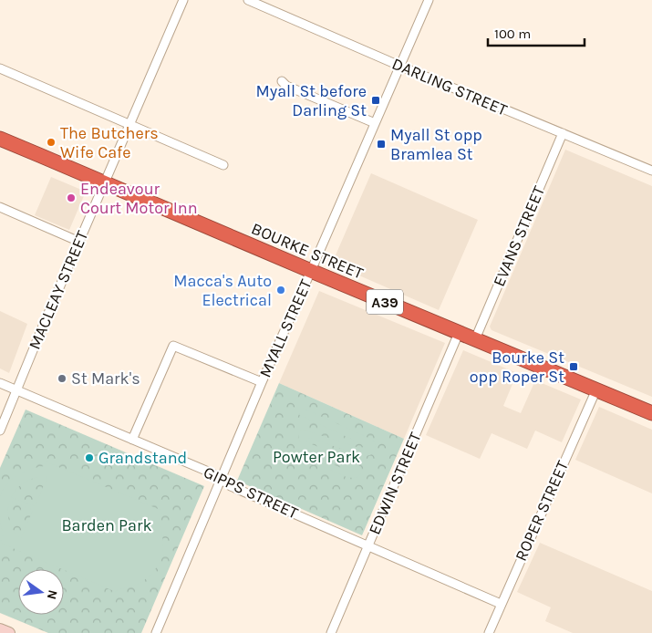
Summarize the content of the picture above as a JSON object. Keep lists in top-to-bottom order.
{
  "streets": {
    "highway": ["BOURKE STREET", "A39"],
    "street": [
      "DARLING STREET",
      "EVANS STREET",
      "MACLEAY STREET",
      "MYALL STREET",
      "EDWIN STREET",
      "GIPPS STREET",
      "ROPER STREET"
    ]
  },
  "crossings": [
    ["DARLING STREET", "EVANS STREET"],
    ["DARLING STREET", "MYALL STREET"],
    ["EVANS STREET", "BOURKE STREET"],
    ["BOURKE STREET", "MACLEAY STREET"],
    ["BOURKE STREET", "MYALL STREET"],
    ["BOURKE STREET", "EDWIN STREET"],
    ["BOURKE STREET", "ROPER STREET"],
    ["MACLEAY STREET", "GIPPS STREET"],
    ["MYALL STREET", "GIPPS STREET"],
    ["EDWIN STREET", "GIPPS STREET"],
    ["GIPPS STREET", "ROPER STREET"]
  ],
  "parks": ["Powter Park", "Barden Park"],
  "places": {
    "transit": ["Myall St before Darling St", "Myall St opp Bramlea St", "Bourke St opp Roper St"],
    "other": [
      "The Butchers Wife Cafe",
      "Endeavour Court Motor Inn",
      "Macca's Auto Electrical",
      "St Mark's",
      "Grandstand"
    ]
  },
  "scale_bar": "100 m",
  "north": "right"
}
